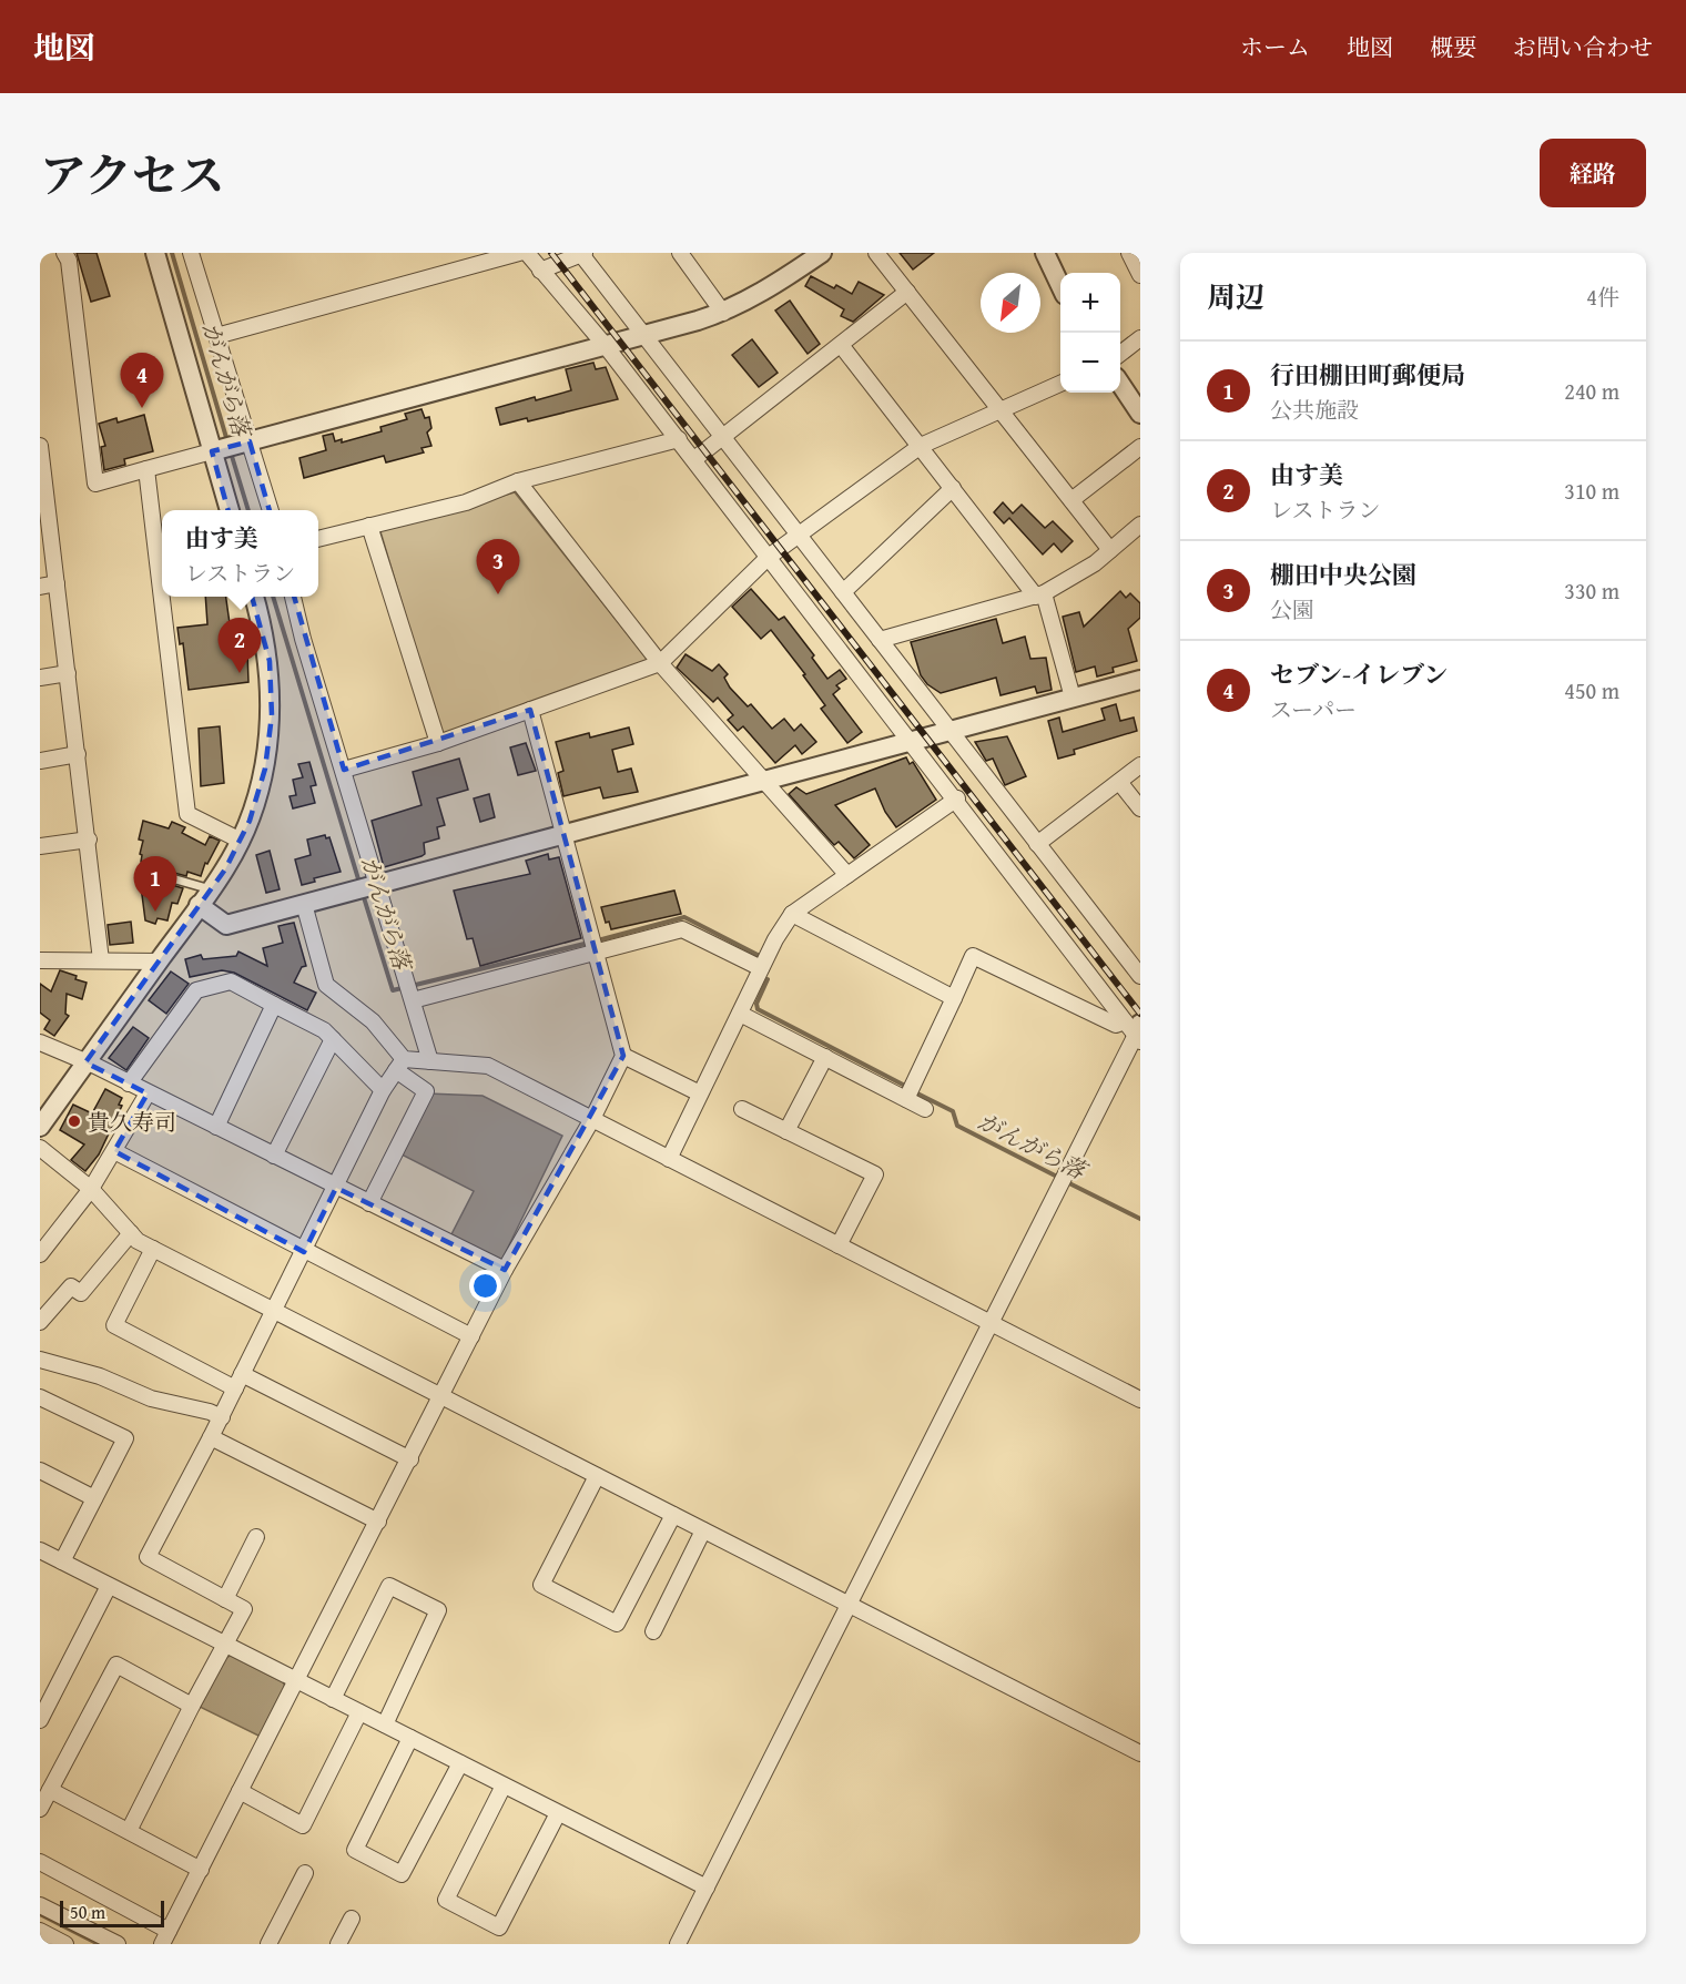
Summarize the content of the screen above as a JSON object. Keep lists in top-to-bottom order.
{
  "water": ["がんがら落"],
  "places": ["貴久寿司"],
  "scale_bar": "50 m",
  "north": "bottom left",
  "page": {
    "header": "地図",
    "nav": [
      "ホーム",
      "地図",
      "概要",
      "お問い合わせ"
    ],
    "title": "アクセス",
    "buttons": "経路",
    "heading": ["周辺", "4件"],
    "map_buttons": ["+", "−"],
    "list": [
      {
        "mark": "1",
        "name": "行田棚田町郵便局",
        "note": "公共施設",
        "value": "240 m"
      },
      {
        "mark": "2",
        "name": "由す美",
        "note": "レストラン",
        "value": "310 m"
      },
      {
        "mark": "3",
        "name": "棚田中央公園",
        "note": "公園",
        "value": "330 m"
      },
      {
        "mark": "4",
        "name": "セブン-イレブン",
        "note": "スーパー",
        "value": "450 m"
      }
    ],
    "pins": [
      "4",
      "3",
      "2",
      "1"
    ],
    "popup": ["由す美", "レストラン"],
    "scale": "50 m"
  }
}
